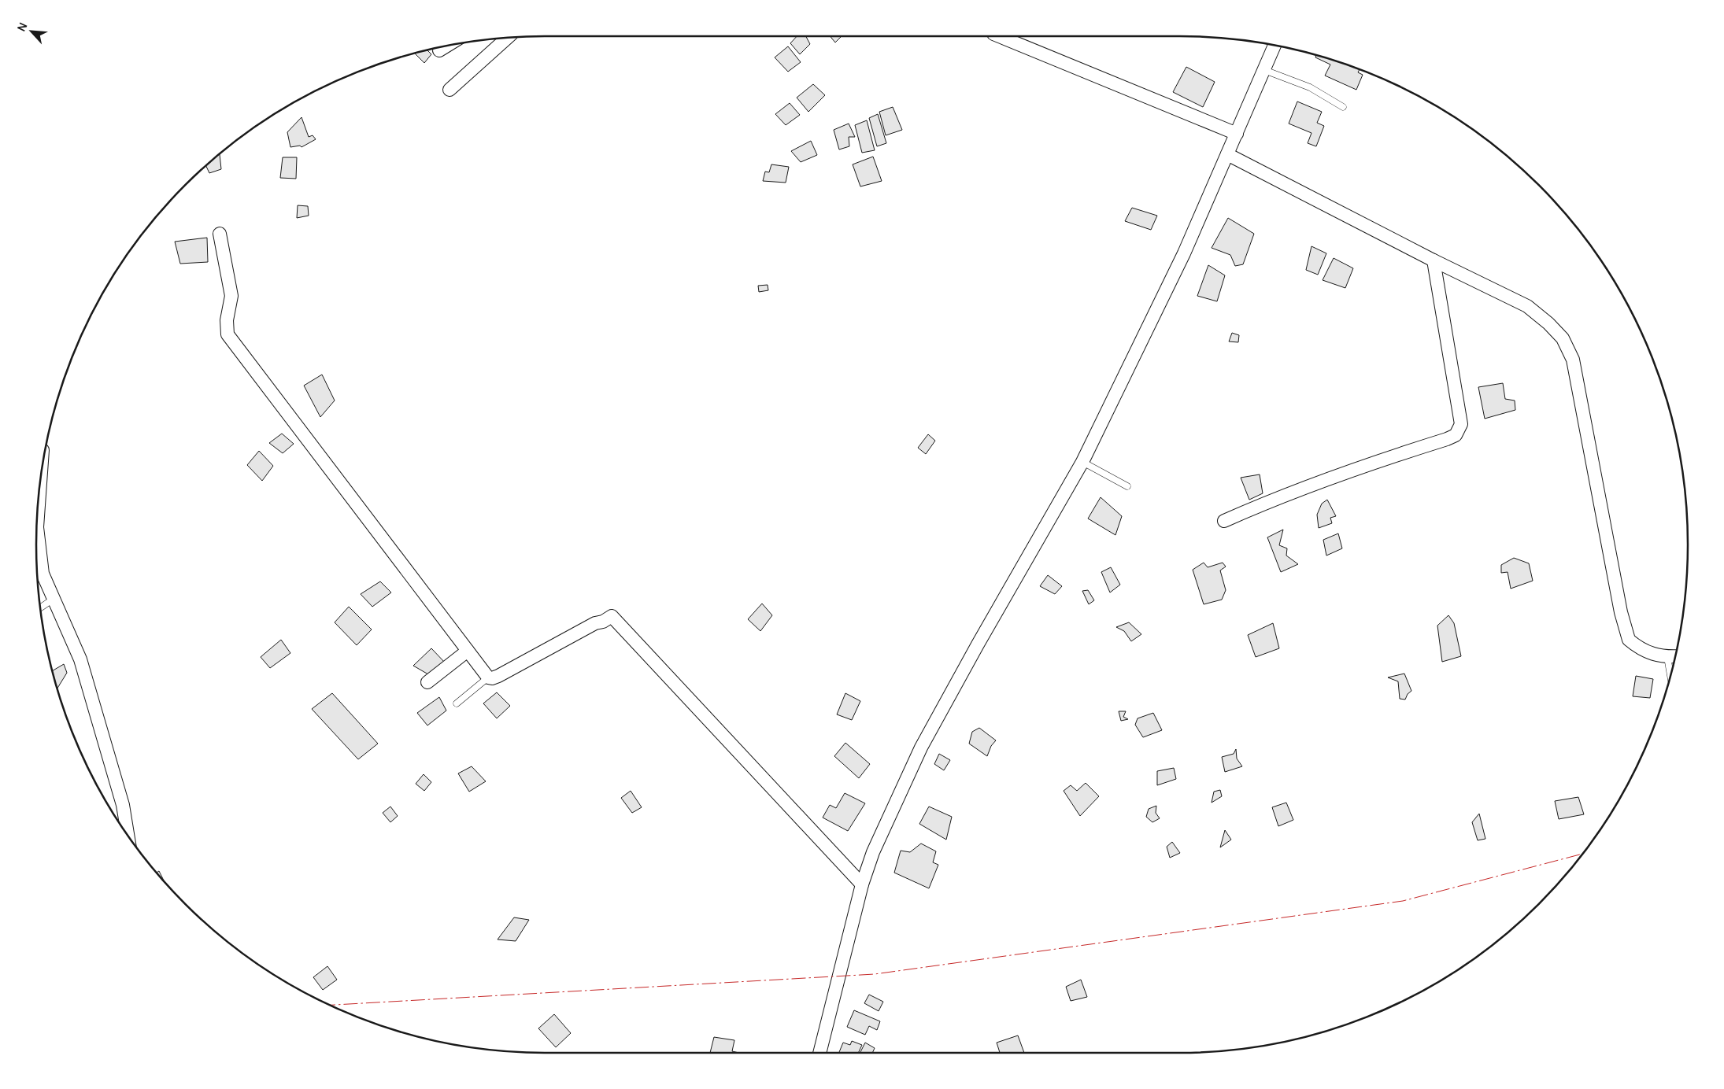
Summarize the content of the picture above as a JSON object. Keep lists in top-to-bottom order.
{
  "north": "top left"
}
